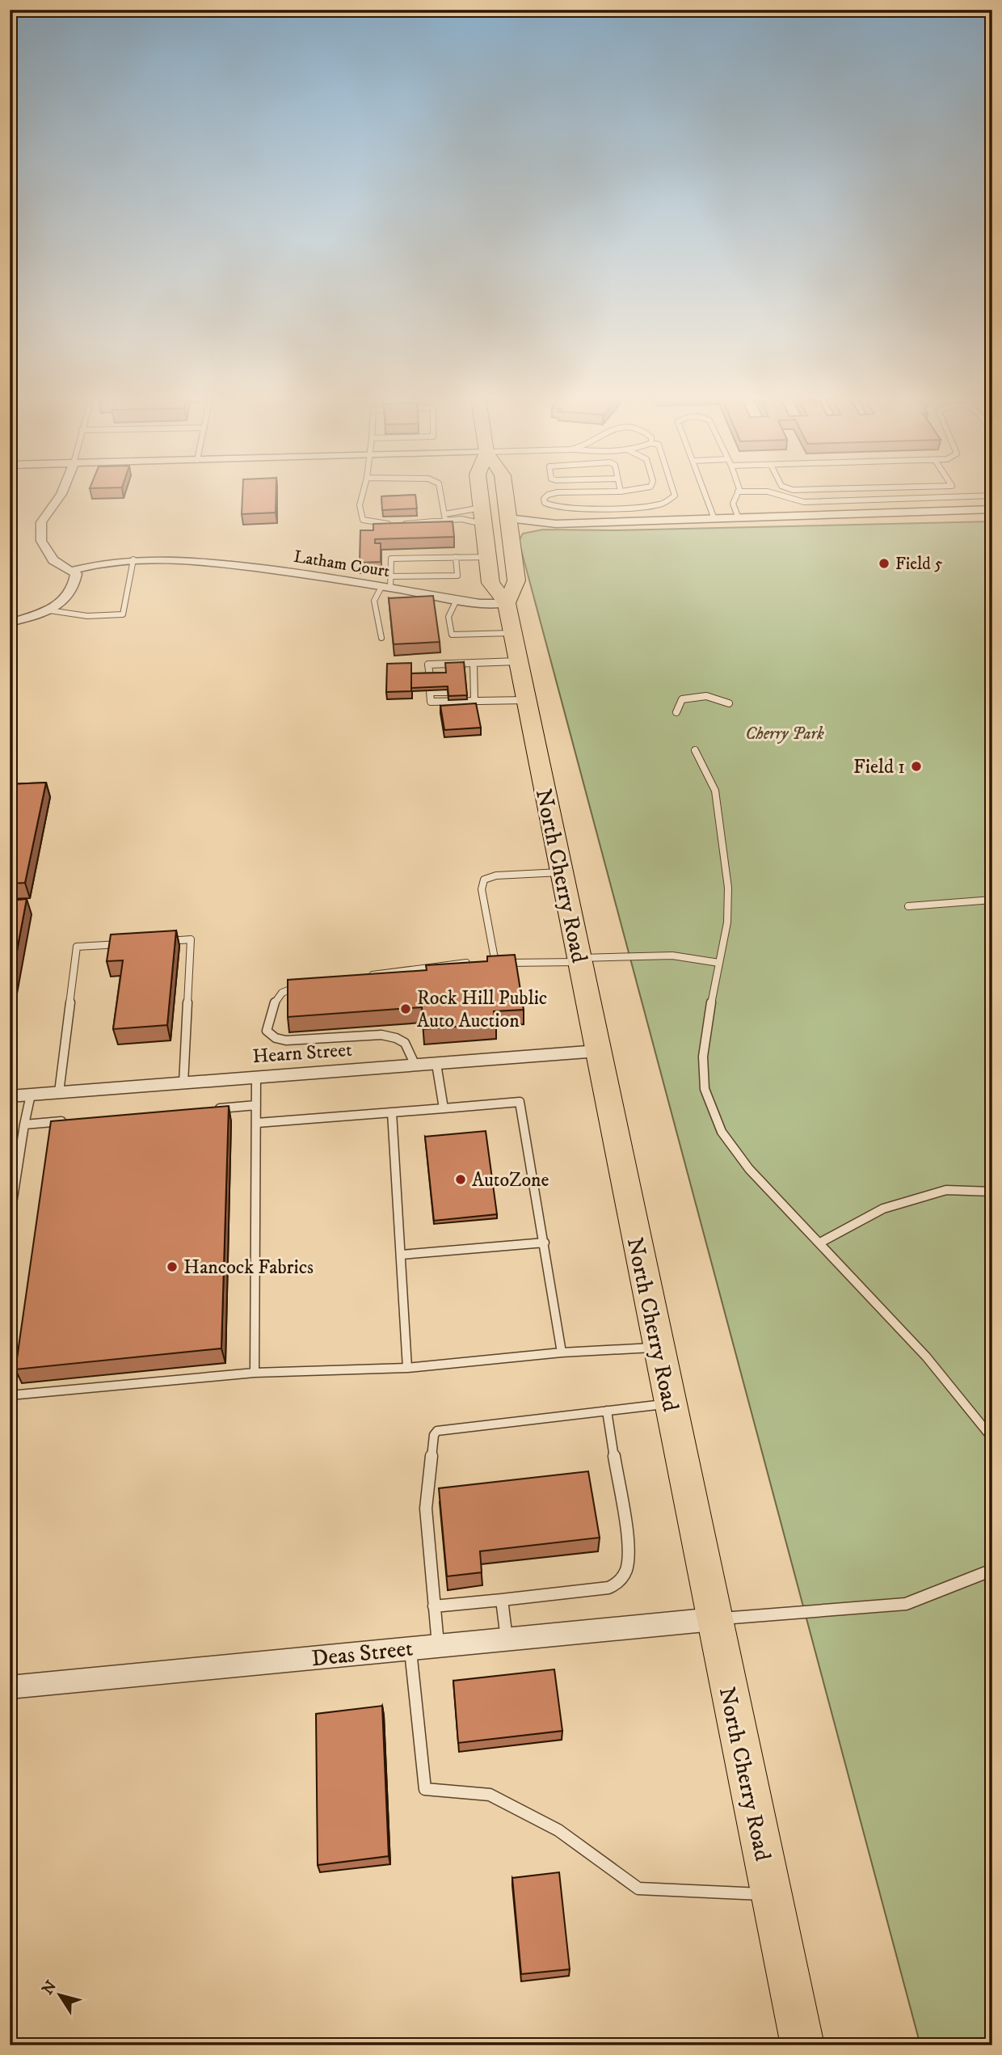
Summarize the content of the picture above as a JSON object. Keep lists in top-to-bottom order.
{
  "streets": {
    "main road": ["North Cherry Road"],
    "street": ["Latham Court", "Hearn Street", "Deas Street"]
  },
  "crossings": [
    ["Latham Court", "North Cherry Road"],
    ["North Cherry Road", "Hearn Street"],
    ["North Cherry Road", "Deas Street"]
  ],
  "parks": ["Cherry Park"],
  "places": [
    "Field 5",
    "Field 1",
    "Rock Hill Public Auto Auction",
    "AutoZone",
    "Hancock Fabrics"
  ],
  "north": "top left"
}
